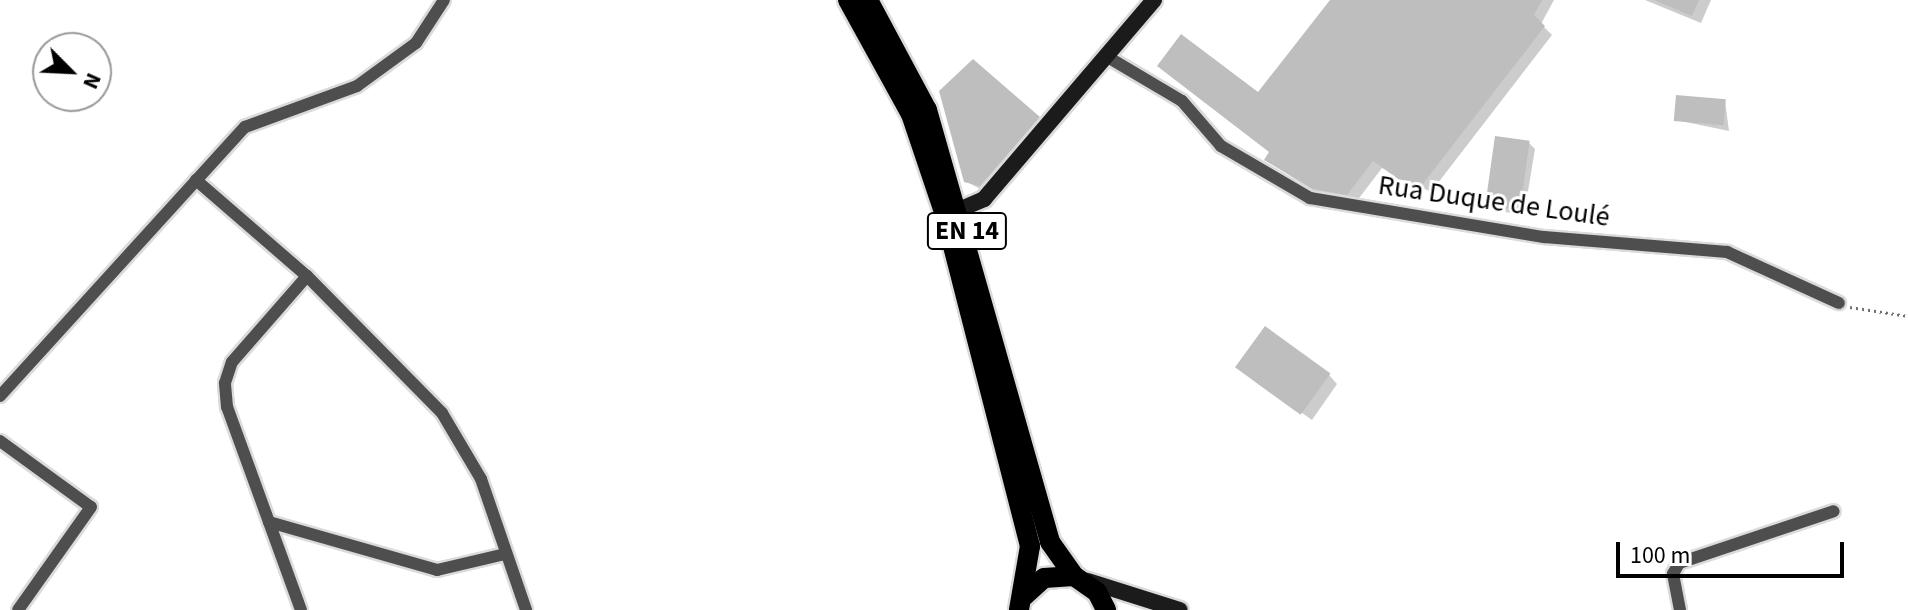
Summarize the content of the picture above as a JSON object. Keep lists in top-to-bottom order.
{
  "streets": {
    "main road": ["EN 14"],
    "street": ["Rua Duque de Loulé"]
  },
  "scale_bar": "100 m",
  "north": "bottom right"
}
